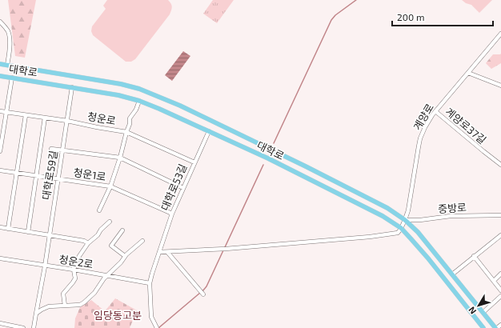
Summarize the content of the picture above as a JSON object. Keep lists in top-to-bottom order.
{
  "streets": {
    "main road": ["대학로"],
    "street": [
      "계양로",
      "청운로",
      "계양로37길",
      "청운1로",
      "대학로59길",
      "대학로53길",
      "중방로",
      "청운2로"
    ]
  },
  "crossings": [
    ["대학로", "계양로"],
    ["대학로", "대학로59길"],
    ["대학로", "대학로53길"],
    ["계양로", "계양로37길"],
    ["계양로", "중방로"],
    ["청운로", "대학로59길"],
    ["청운로", "대학로53길"],
    ["청운1로", "대학로59길"],
    ["청운1로", "대학로53길"],
    ["대학로59길", "청운2로"],
    ["대학로53길", "청운2로"]
  ],
  "parks": ["임당동고분"],
  "scale_bar": "200 m",
  "north": "bottom left"
}
